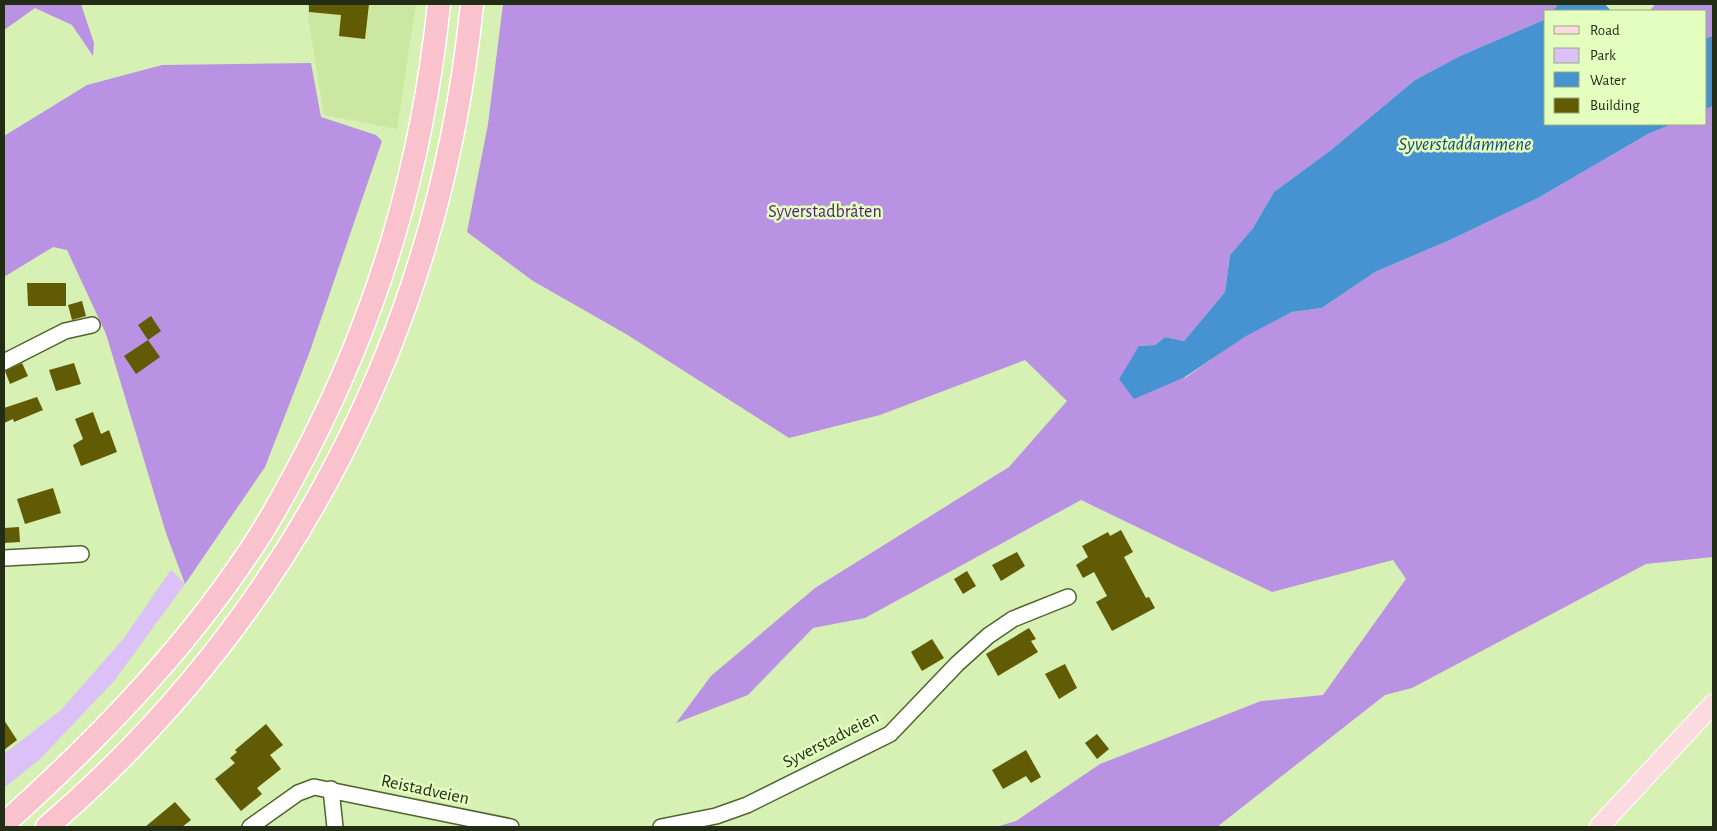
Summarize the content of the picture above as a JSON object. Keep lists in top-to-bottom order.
{
  "streets": {
    "street": ["Syverstadveien", "Reistadveien"]
  },
  "water": ["Syverstaddammene"],
  "parks": ["Syverstadbråten"],
  "legend": [
    "Road",
    "Park",
    "Water",
    "Building"
  ]
}
